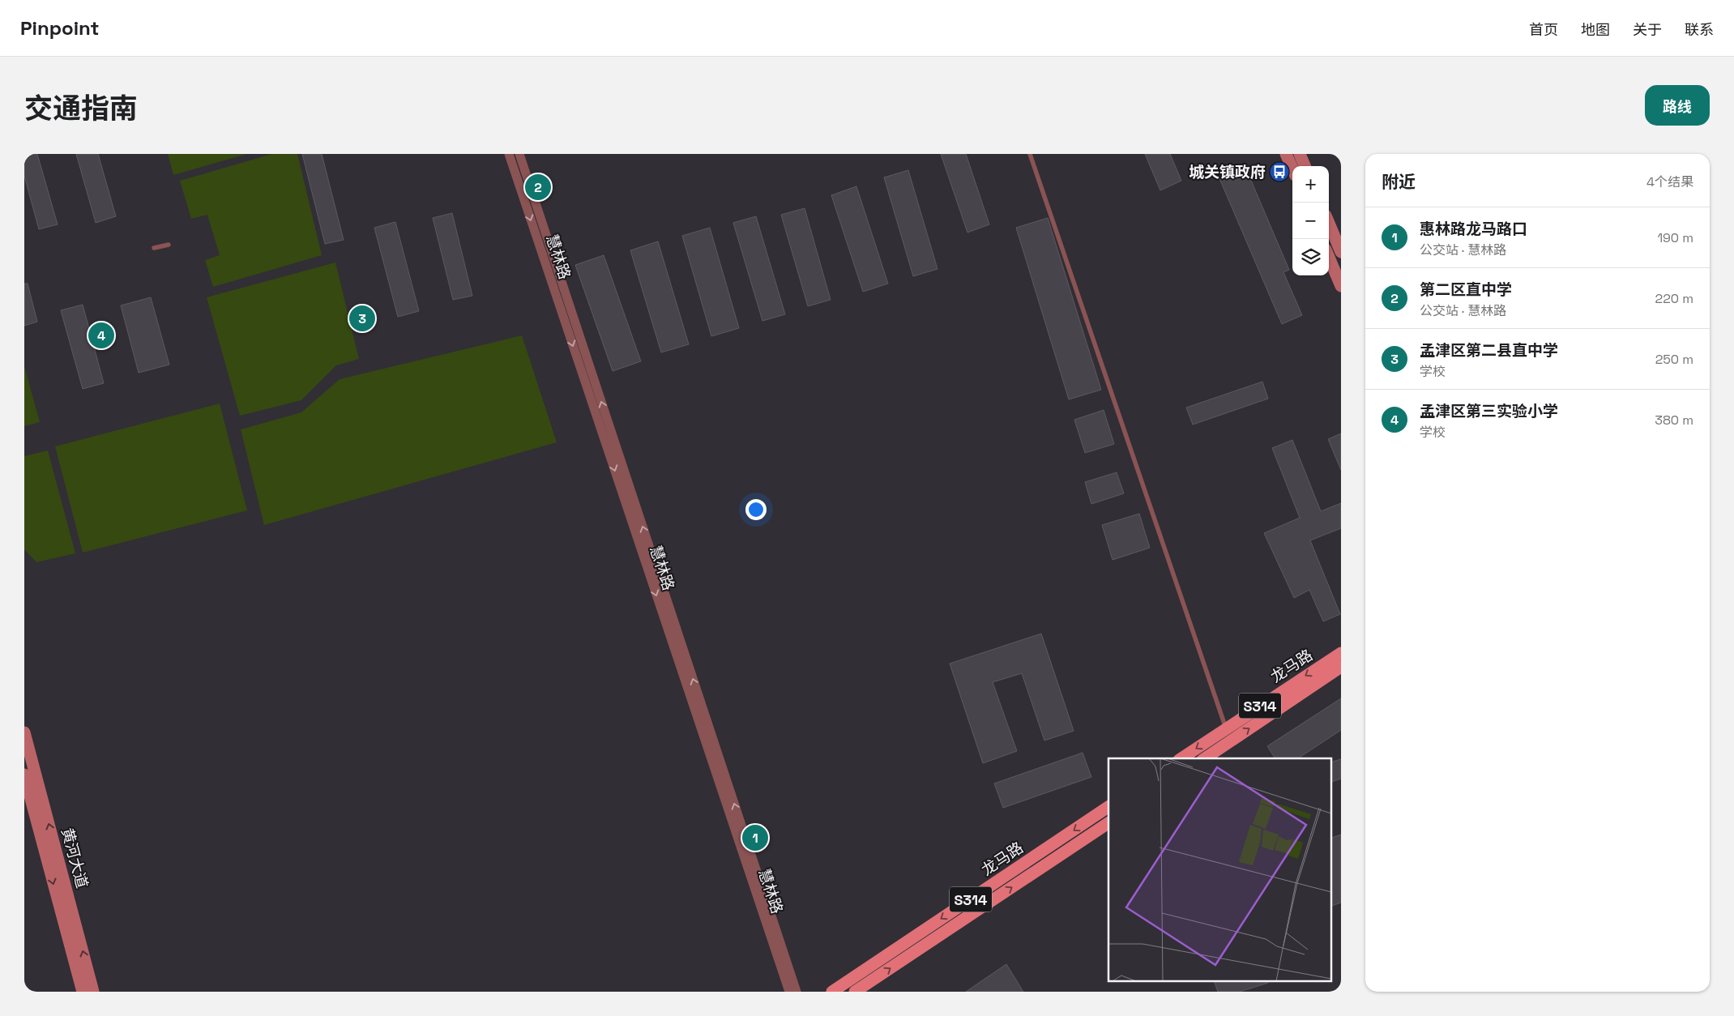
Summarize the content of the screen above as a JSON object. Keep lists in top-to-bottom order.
{
  "streets": {
    "main road": ["龙马路", "S314", "黄河大道"],
    "street": ["慧林路"]
  },
  "places": {
    "bus stop": ["城关镇政府"]
  },
  "page": {
    "header": "Pinpoint",
    "nav": [
      "首页",
      "地图",
      "关于",
      "联系"
    ],
    "title": "交通指南",
    "buttons": "路线",
    "heading": ["附近", "4个结果"],
    "map_buttons": ["+", "−"],
    "pins": [
      "2",
      "3",
      "4",
      "1"
    ],
    "list": [
      {
        "mark": "1",
        "name": "惠林路龙马路口",
        "note": "公交站 · 慧林路",
        "value": "190 m"
      },
      {
        "mark": "2",
        "name": "第二区直中学",
        "note": "公交站 · 慧林路",
        "value": "220 m"
      },
      {
        "mark": "3",
        "name": "孟津区第二县直中学",
        "note": "学校",
        "value": "250 m"
      },
      {
        "mark": "4",
        "name": "孟津区第三实验小学",
        "note": "学校",
        "value": "380 m"
      }
    ]
  }
}
